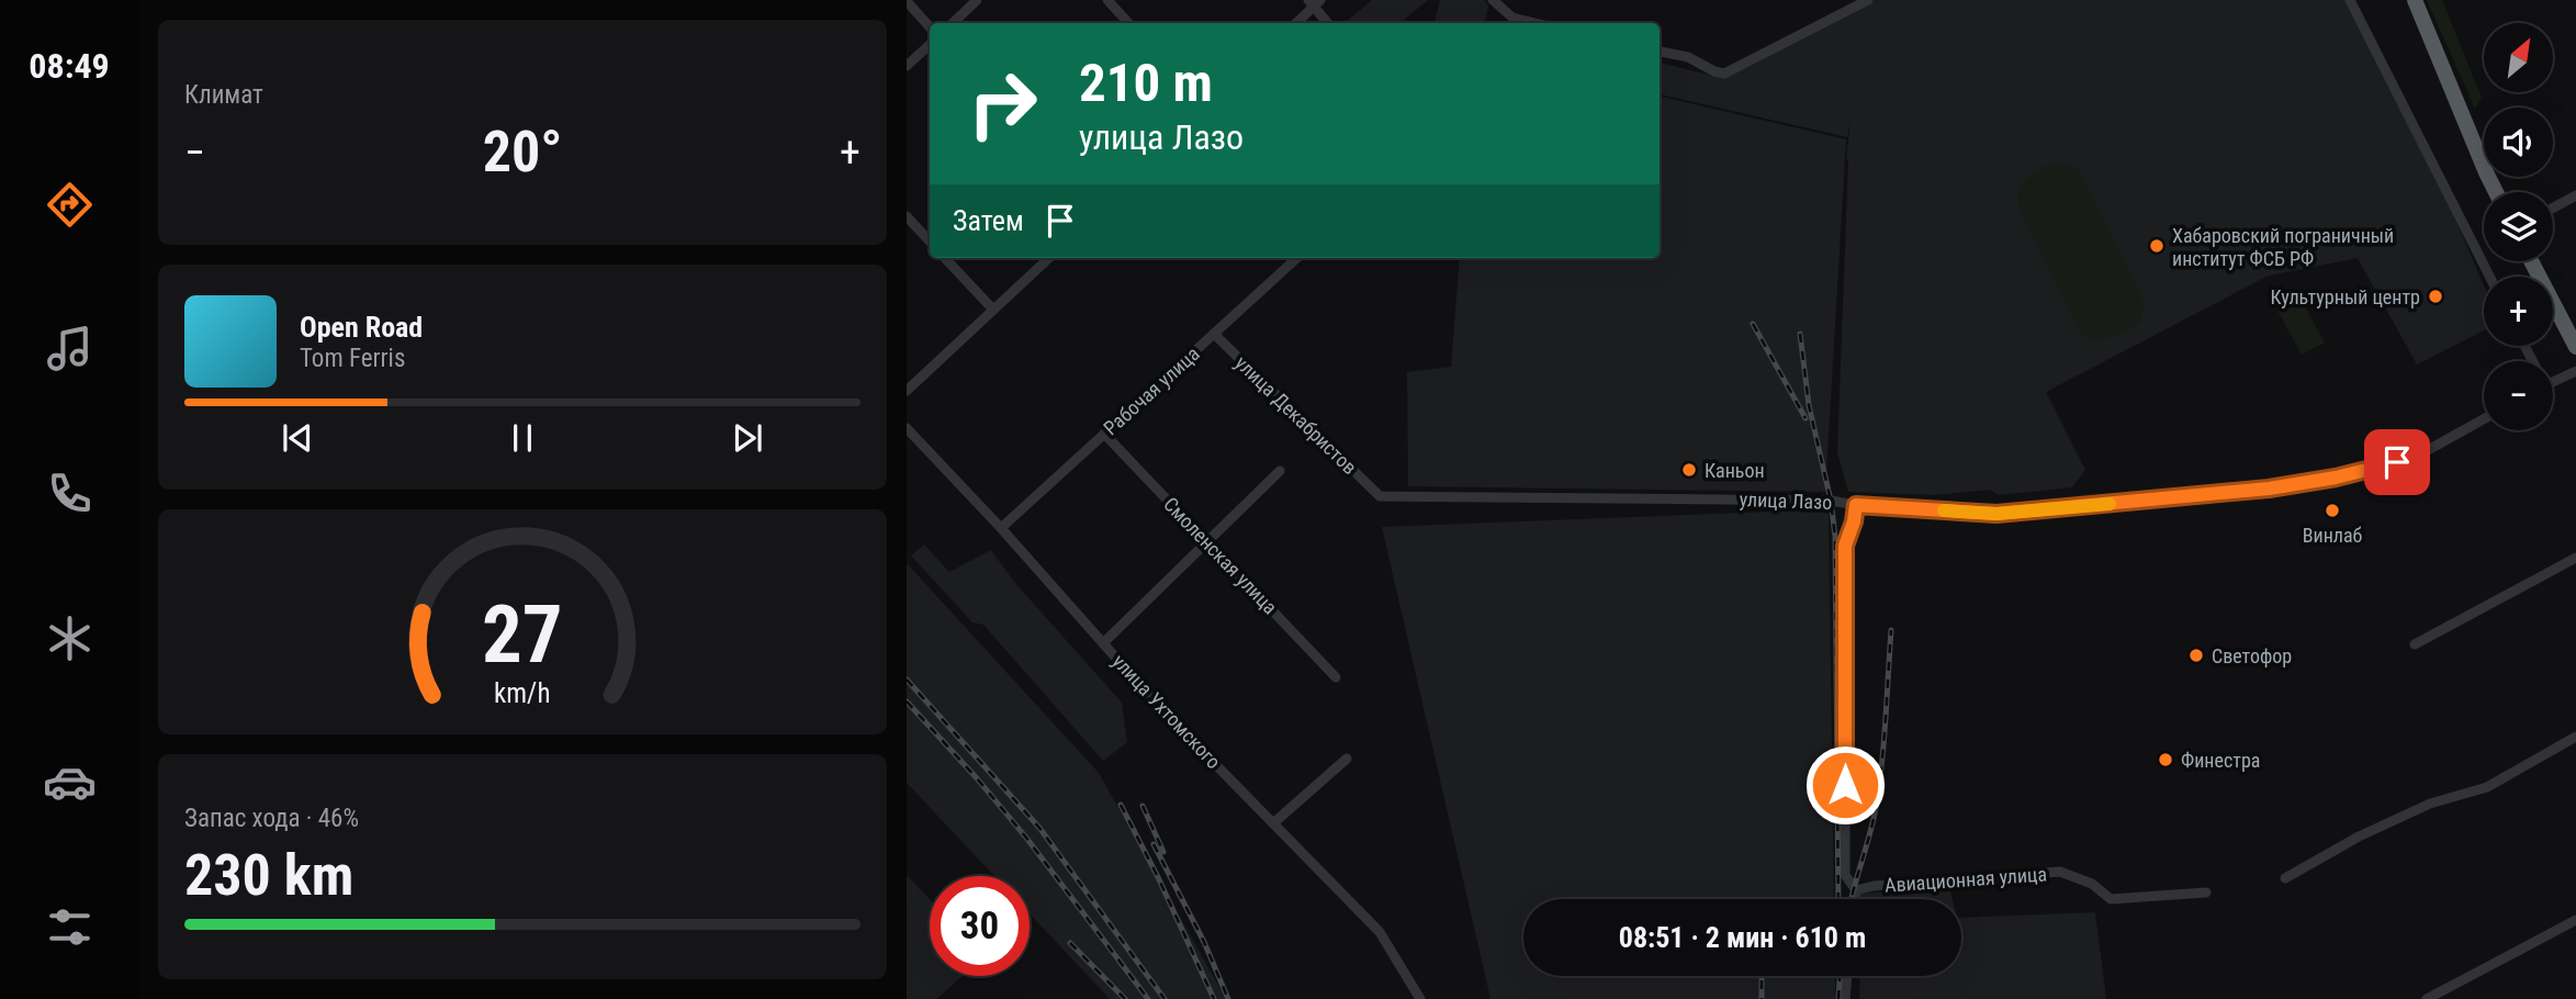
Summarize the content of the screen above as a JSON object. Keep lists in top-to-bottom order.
{
  "streets": {
    "street": [
      "Рабочая улица",
      "улица Декабристов",
      "улица Лазо",
      "Смоленская улица",
      "улица Ухтомского",
      "Авиационная улица"
    ]
  },
  "crossings": [
    ["Рабочая улица", "улица Декабристов"],
    ["Рабочая улица", "Смоленская улица"],
    ["Рабочая улица", "улица Ухтомского"],
    ["улица Декабристов", "улица Лазо"]
  ],
  "places": [
    "Хабаровский пограничный институт ФСБ РФ",
    "Культурный центр",
    "Каньон",
    "Винлаб",
    "Светофор",
    "Финестра"
  ],
  "north": "top right",
  "page": {
    "tabs": "08:49",
    "tile": [
      "Климат",
      ["Запас хода · 46%", "230 km"]
    ],
    "map_buttons": ["+", "−"],
    "turn": ["210 m", "улица Лазо"],
    "heat": ["−", "20°", "+"],
    "then": "Затем",
    "song": ["Open Road", "Tom Ferris"],
    "limit": "30",
    "trip": "08:51 · 2 мин · 610 m",
    "gauge": ["27", "km/h"]
  }
}
